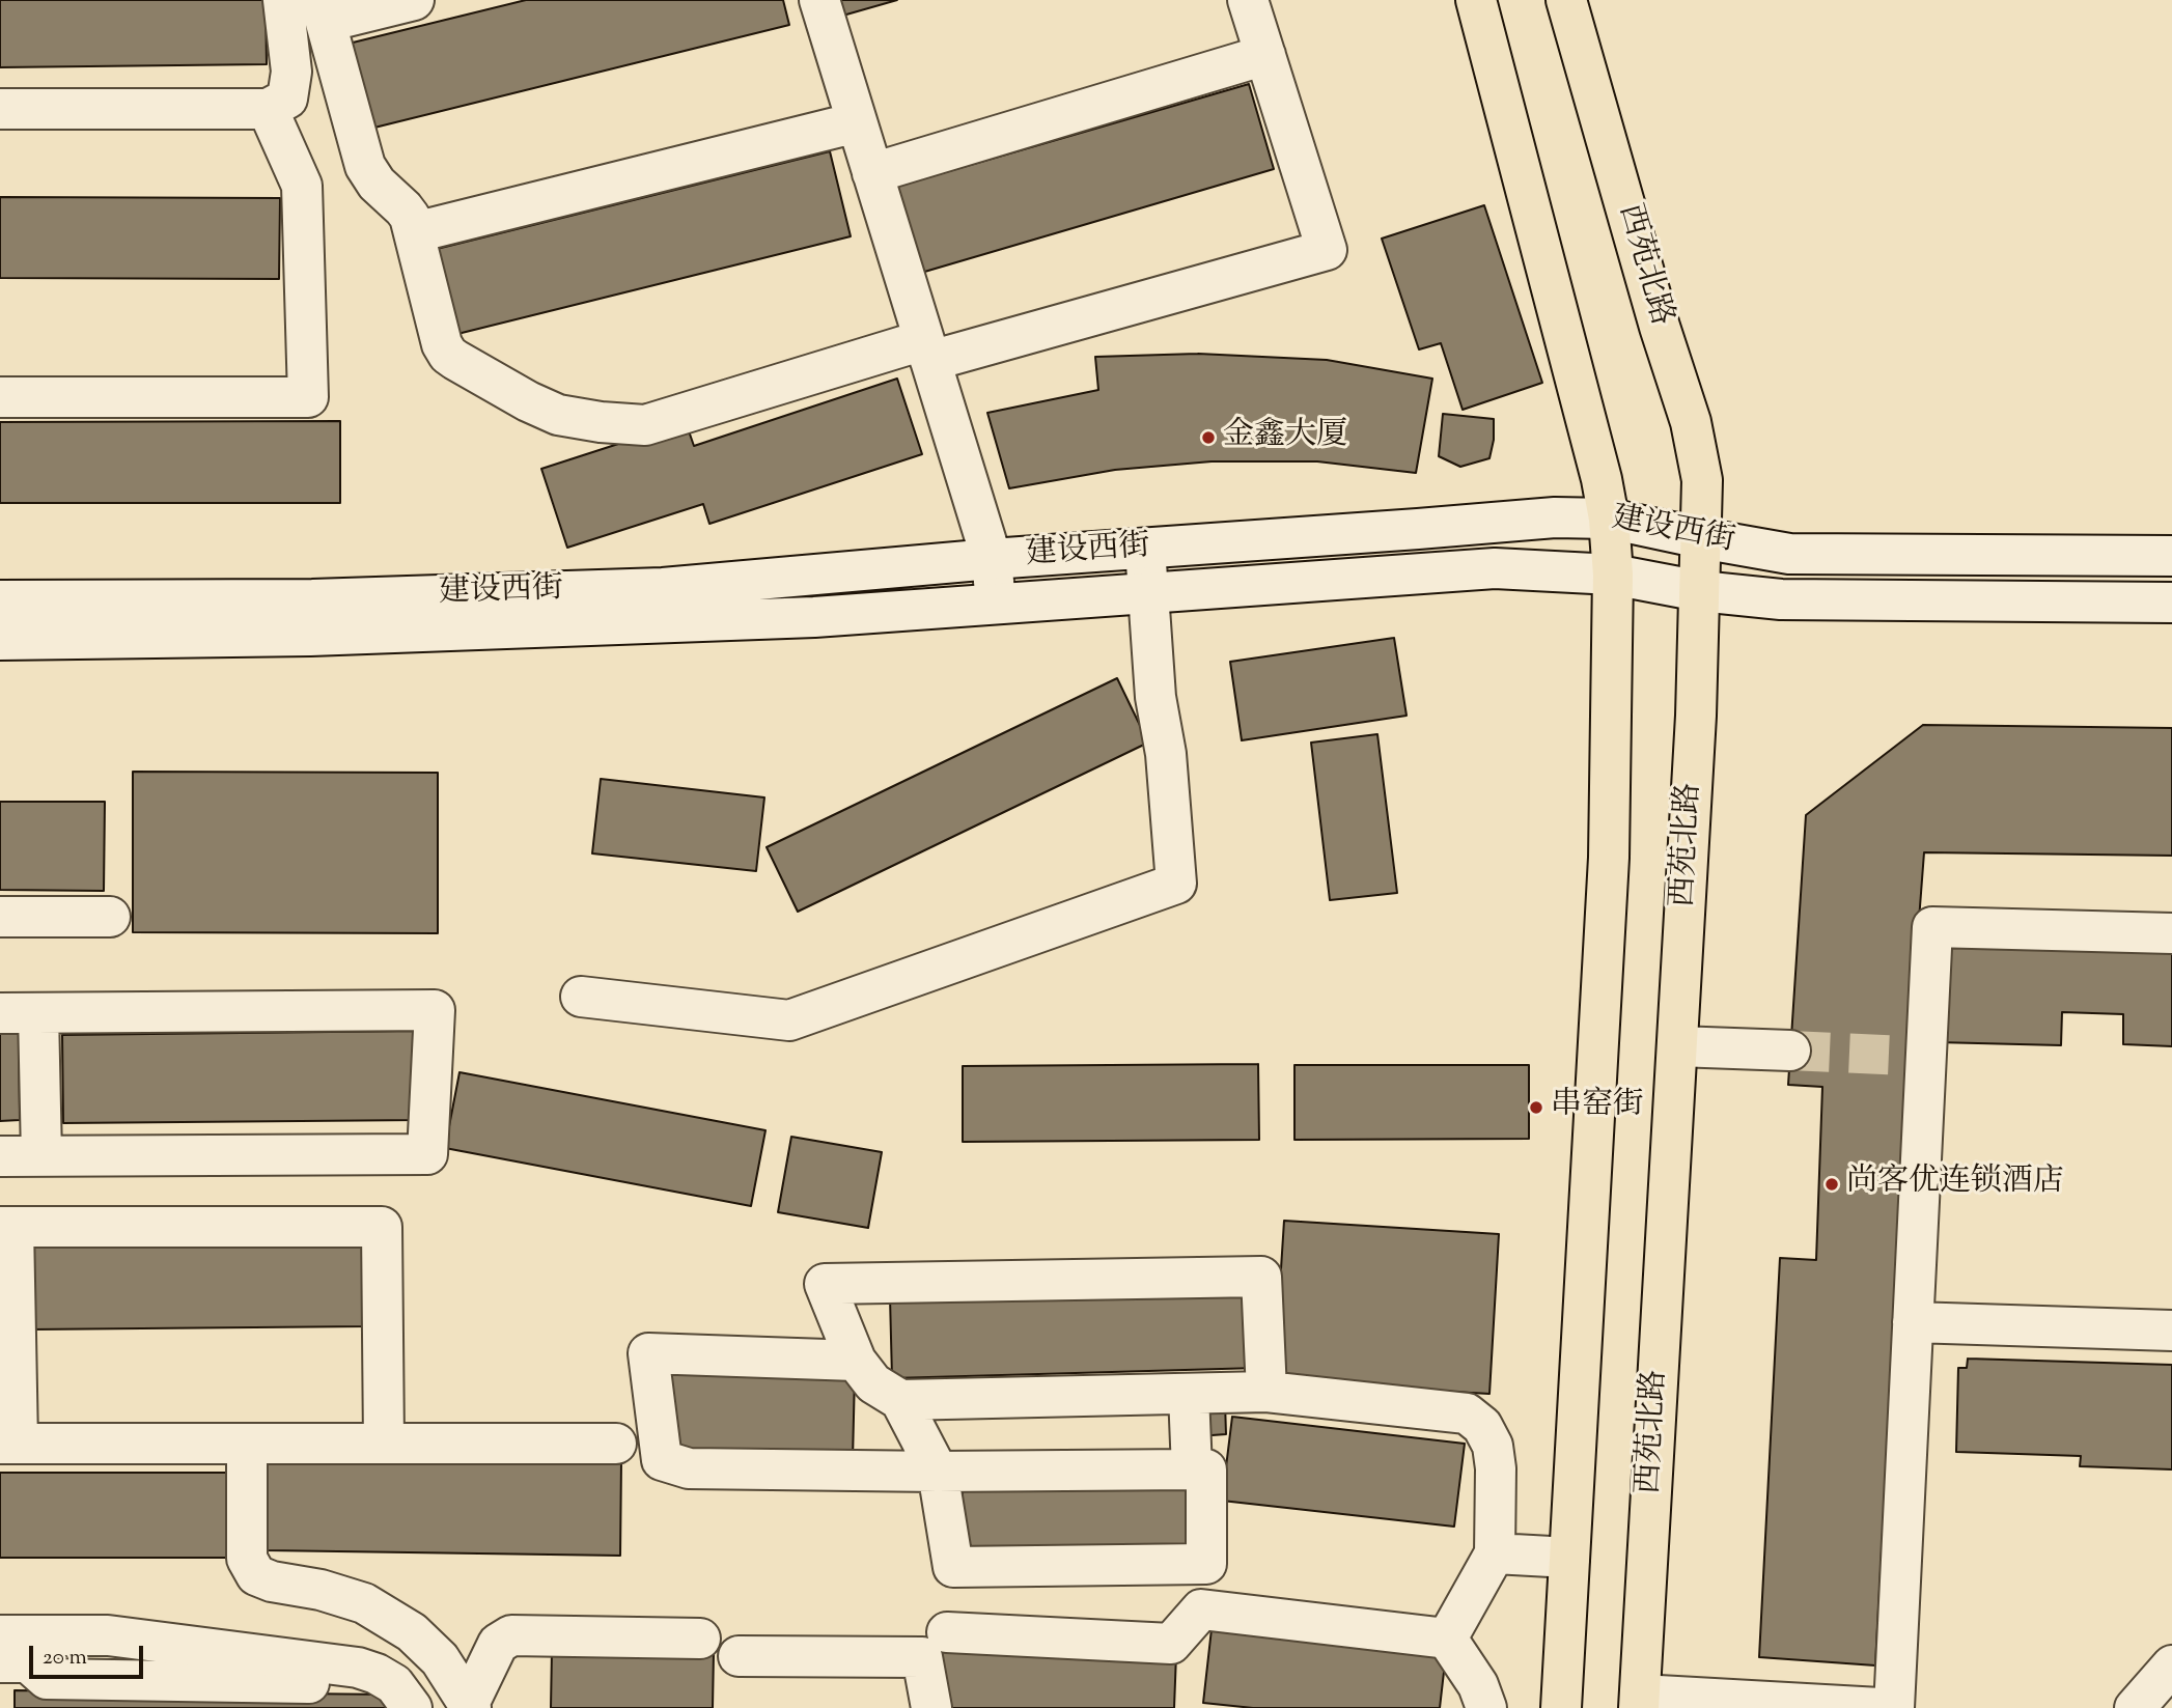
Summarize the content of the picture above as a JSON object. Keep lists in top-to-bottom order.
{
  "streets": {
    "main road": ["西苑北路"],
    "street": ["建设西街"]
  },
  "crossings": [
    ["西苑北路", "建设西街"]
  ],
  "places": ["金鑫大厦", "串窑街", "尚客优连锁酒店"],
  "scale_bar": "20 m"
}
